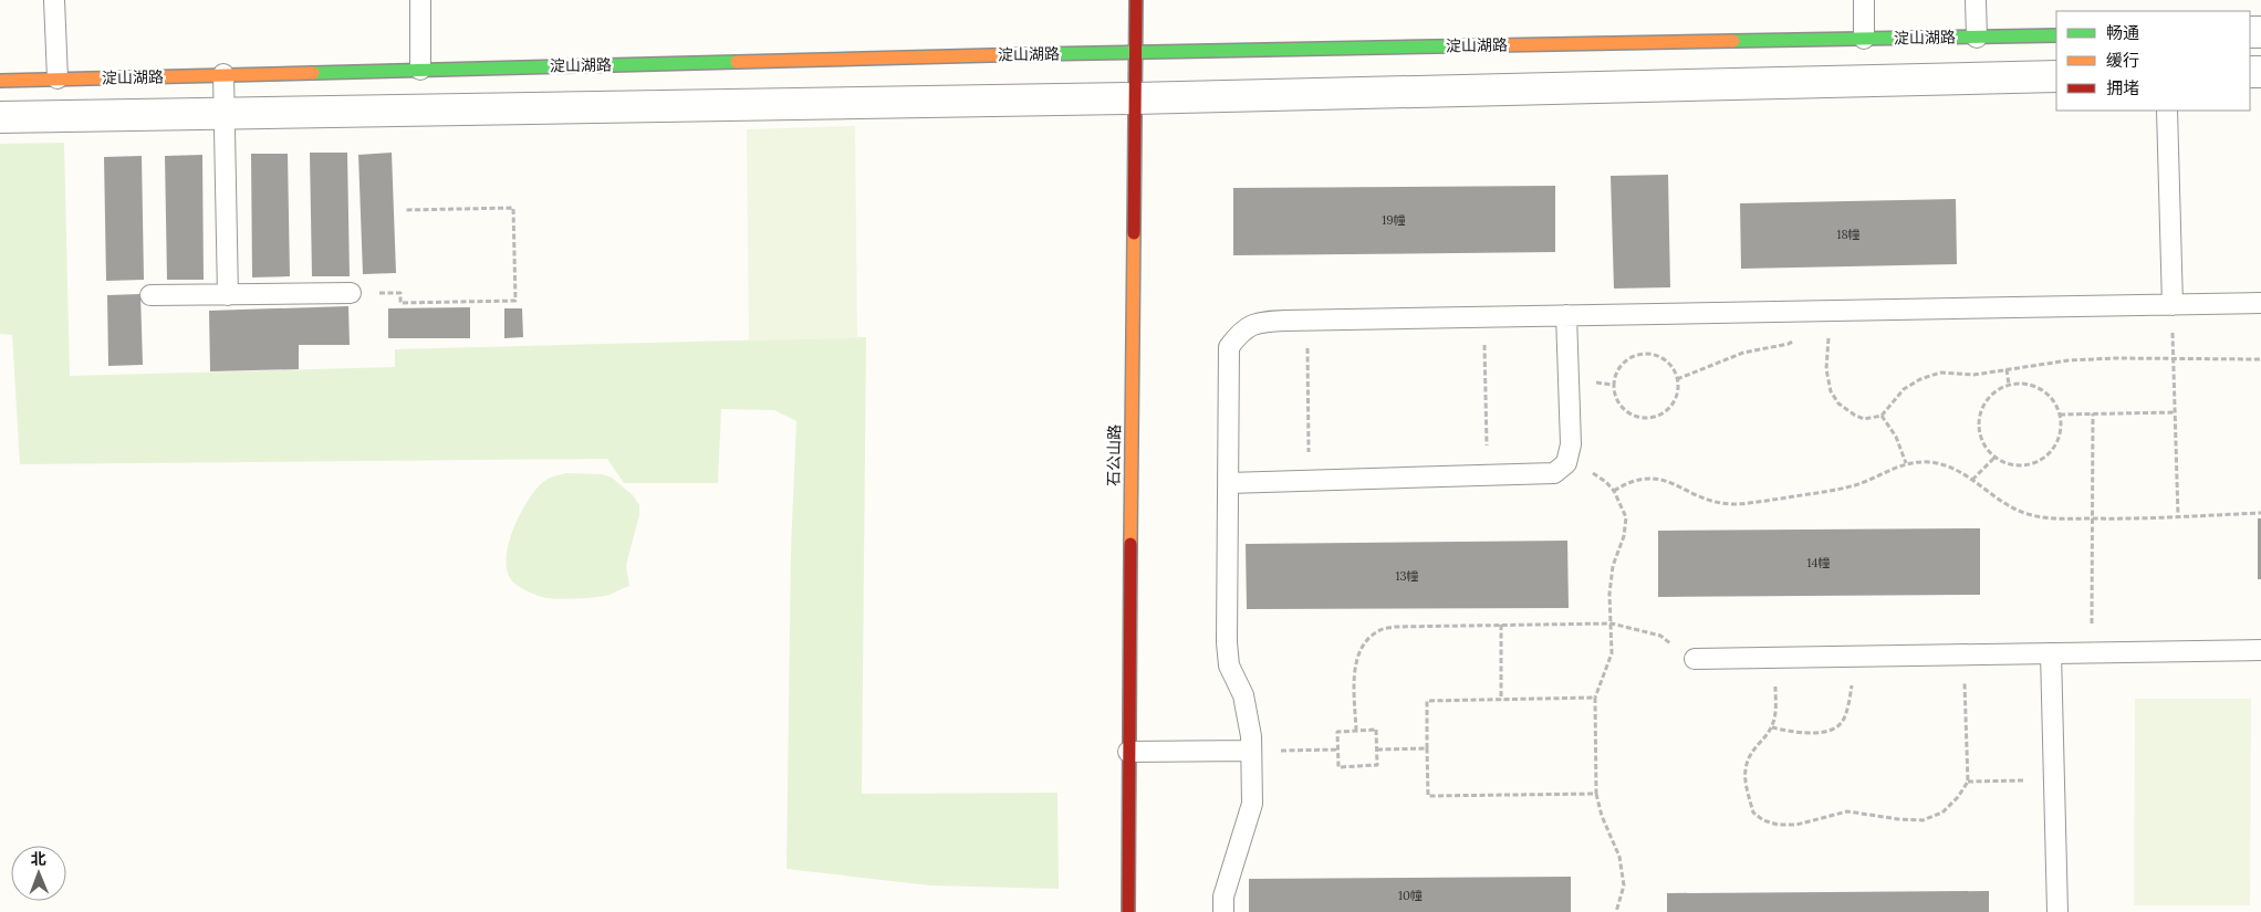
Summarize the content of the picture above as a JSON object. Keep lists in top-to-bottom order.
{
  "streets": {
    "street": ["淀山湖路", "石公山路"]
  },
  "crossings": [
    ["淀山湖路", "石公山路"]
  ],
  "house_numbers": [
    "19幢",
    "18幢",
    "14幢",
    "13幢",
    "10幢"
  ],
  "legend": ["畅通", "缓行", "拥堵"],
  "north": "top"
}
